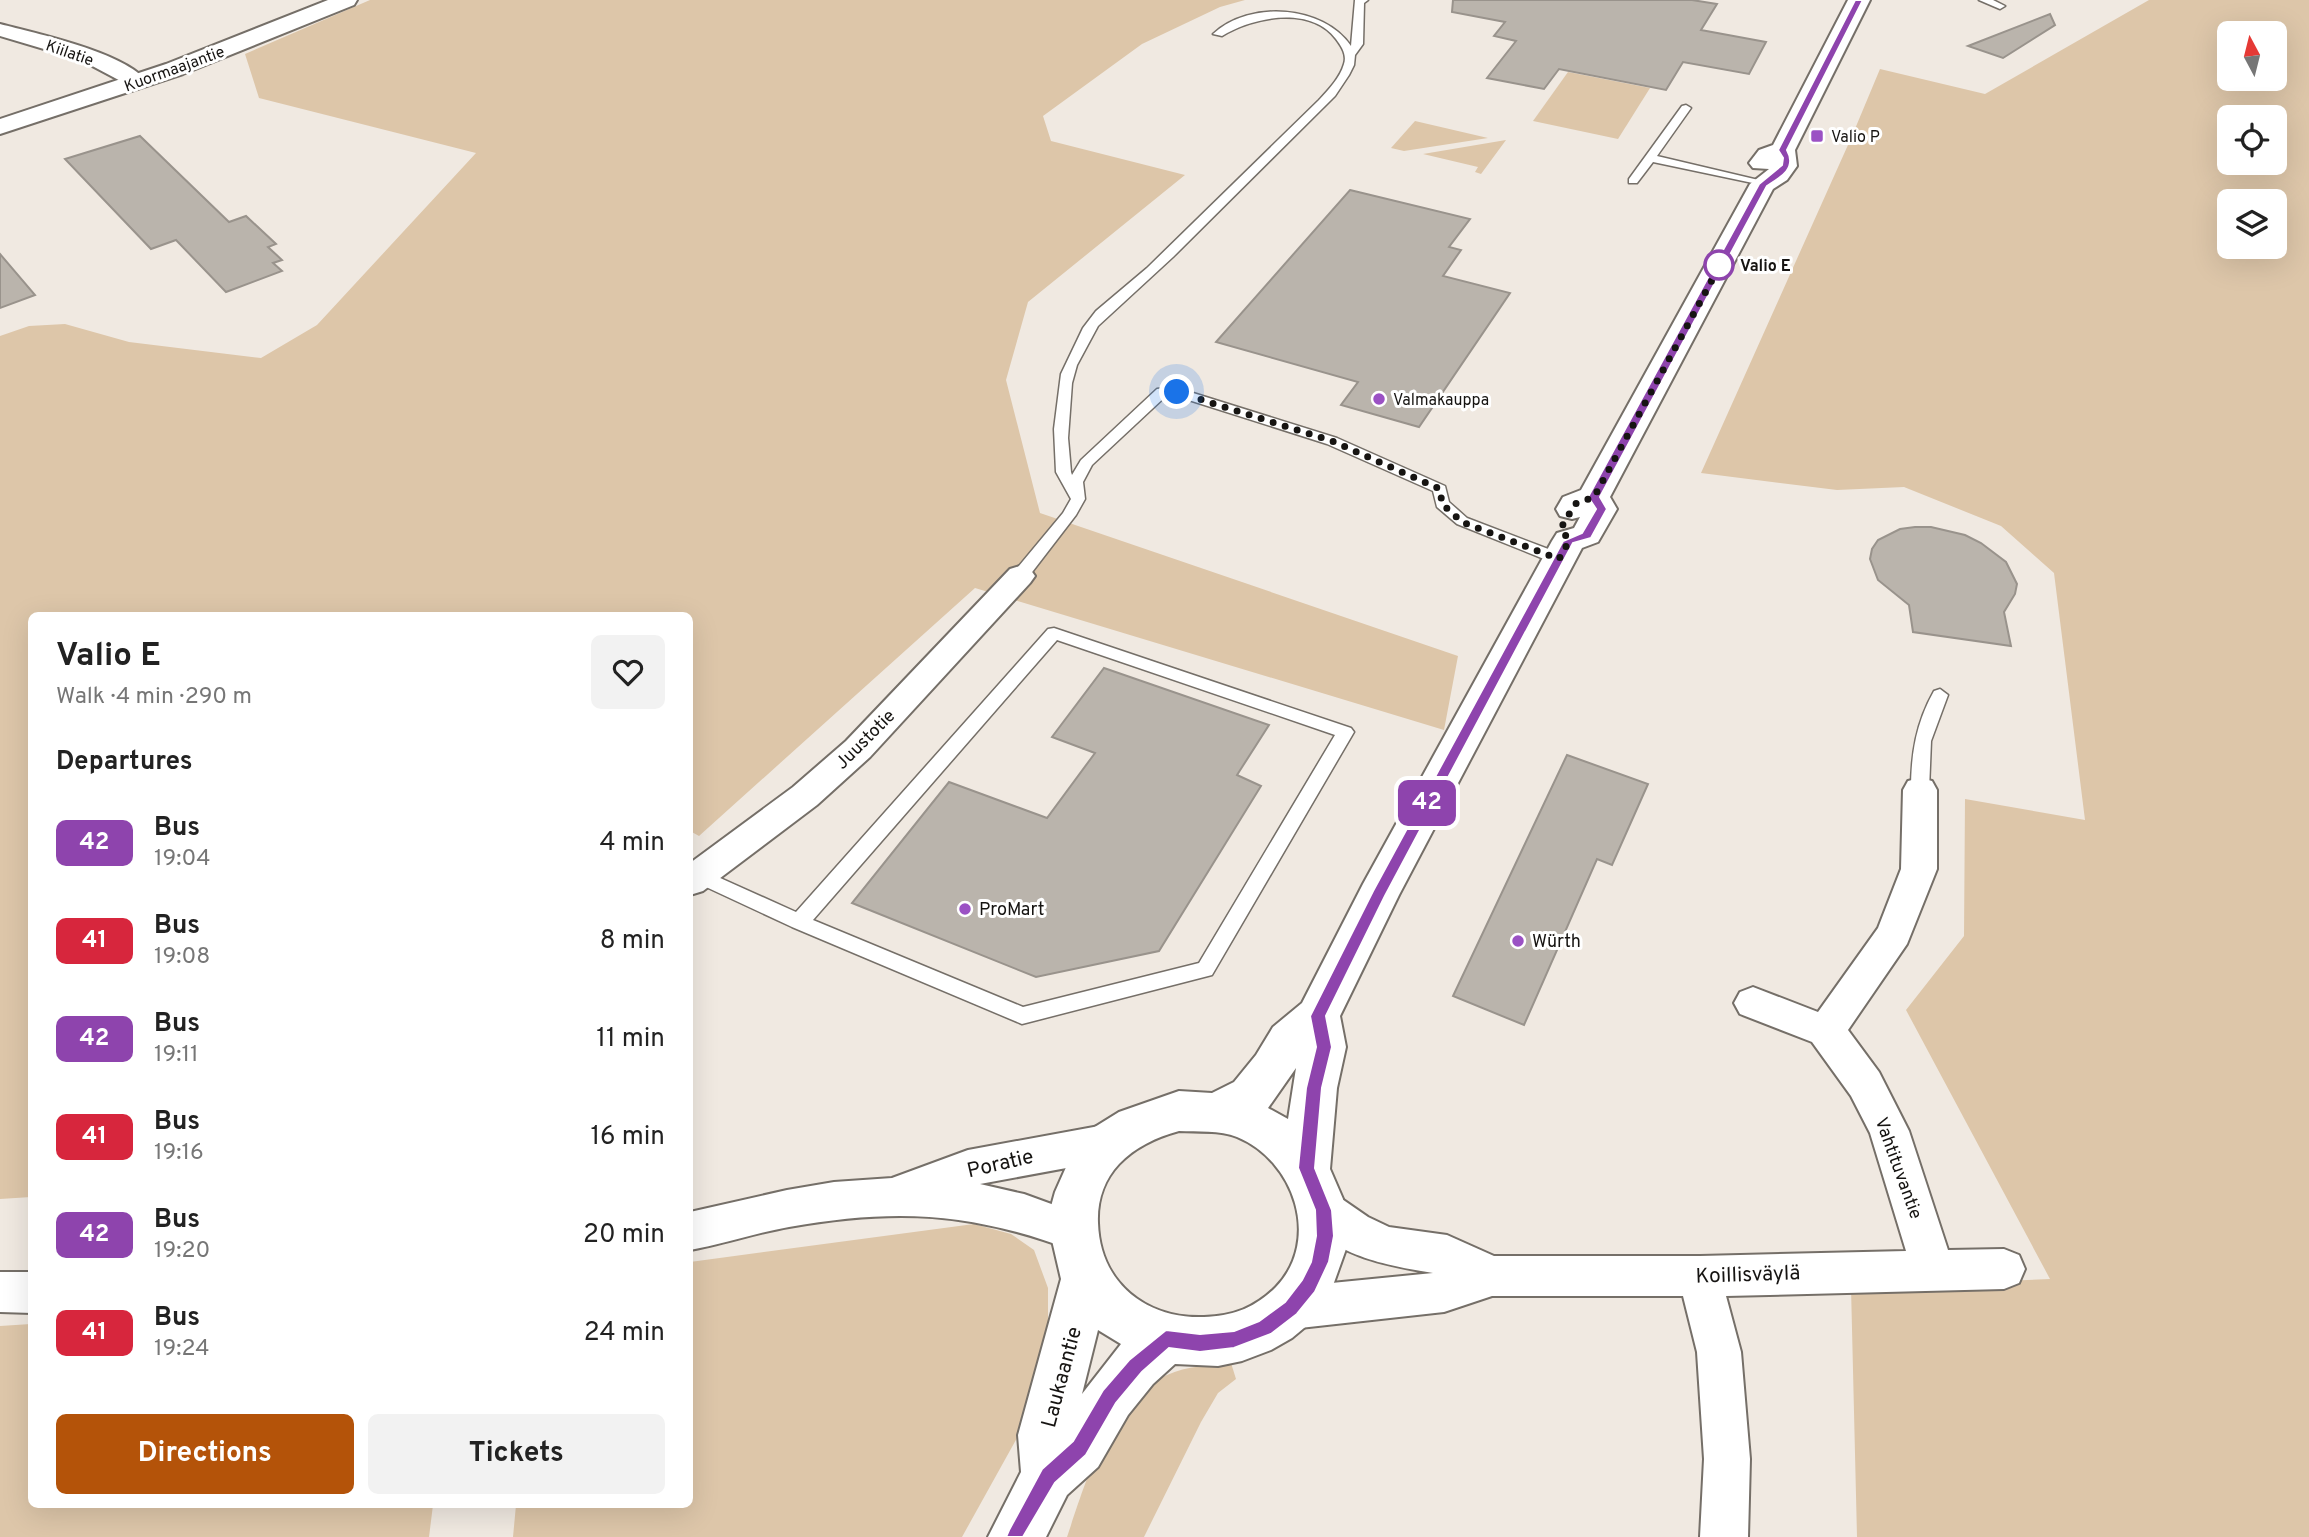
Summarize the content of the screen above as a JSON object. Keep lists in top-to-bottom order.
{
  "streets": {
    "main road": ["Kuormaajantie", "Laukaantie"],
    "street": [
      "Kiilatie",
      "Juustotie",
      "Poratie",
      "Vahtituvantie",
      "Koillisväylä"
    ]
  },
  "crossings": [
    ["Kiilatie", "Kuormaajantie"],
    ["Poratie", "Koillisväylä"],
    ["Poratie", "Laukaantie"],
    ["Vahtituvantie", "Koillisväylä"],
    ["Koillisväylä", "Laukaantie"]
  ],
  "places": {
    "transit": ["Valio P"],
    "other": [
      "Valio E",
      "Valmakauppa",
      "ProMart",
      "Würth"
    ]
  },
  "lines": ["bus line 42"],
  "north": "top",
  "page": {
    "on_map": "42",
    "heading": [
      ["Valio E", "Walk · 4 min · 290 m"],
      "Departures"
    ],
    "list": [
      {
        "mark": "42",
        "name": "Bus",
        "note": "19:04",
        "value": "4 min"
      },
      {
        "mark": "41",
        "name": "Bus",
        "note": "19:08",
        "value": "8 min"
      },
      {
        "mark": "42",
        "name": "Bus",
        "note": "19:11",
        "value": "11 min"
      },
      {
        "mark": "41",
        "name": "Bus",
        "note": "19:16",
        "value": "16 min"
      },
      {
        "mark": "42",
        "name": "Bus",
        "note": "19:20",
        "value": "20 min"
      },
      {
        "mark": "41",
        "name": "Bus",
        "note": "19:24",
        "value": "24 min"
      }
    ],
    "buttons": ["Directions", "Tickets"]
  }
}
